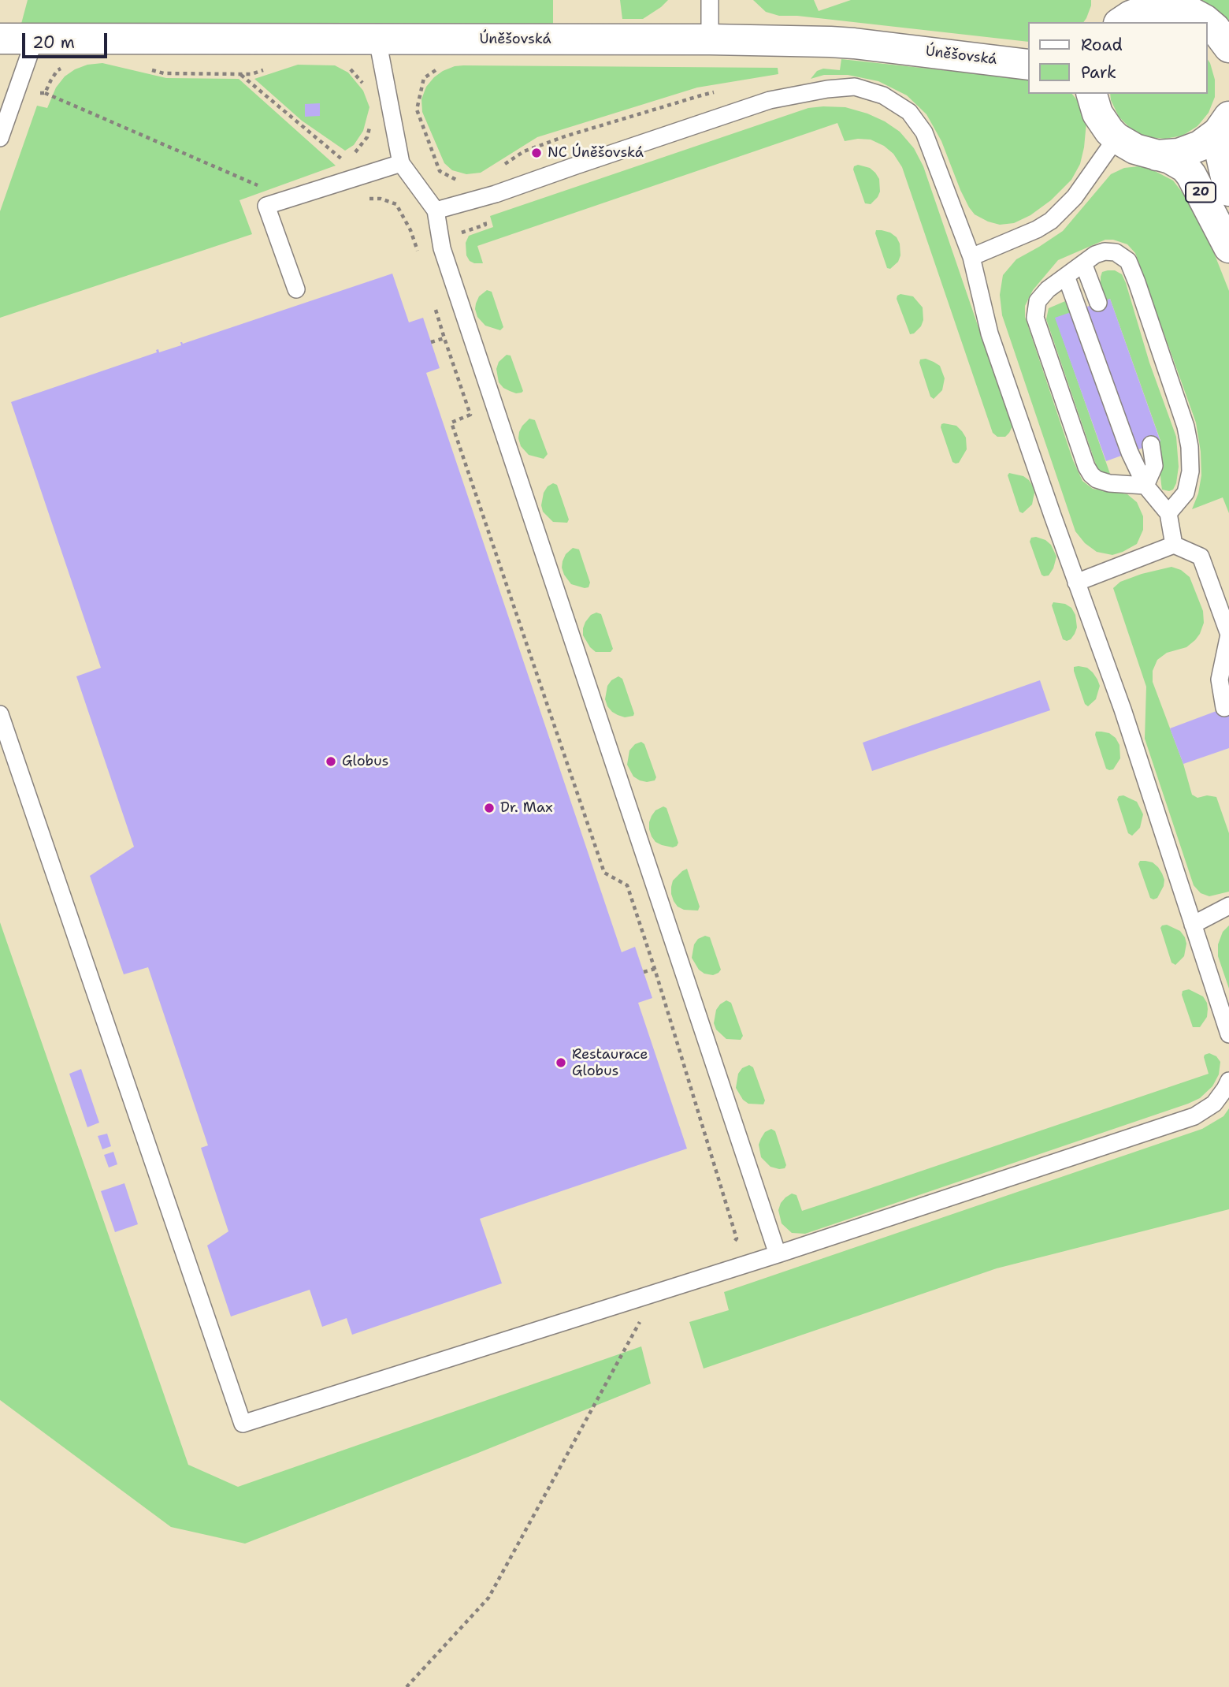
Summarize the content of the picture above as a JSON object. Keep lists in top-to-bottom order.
{
  "streets": {
    "street": ["Úněšovská", "20"]
  },
  "places": [
    "NC Úněšovská",
    "Globus",
    "Dr. Max",
    "Restaurace Globus"
  ],
  "legend": ["Road", "Park"],
  "scale_bar": "20 m"
}
